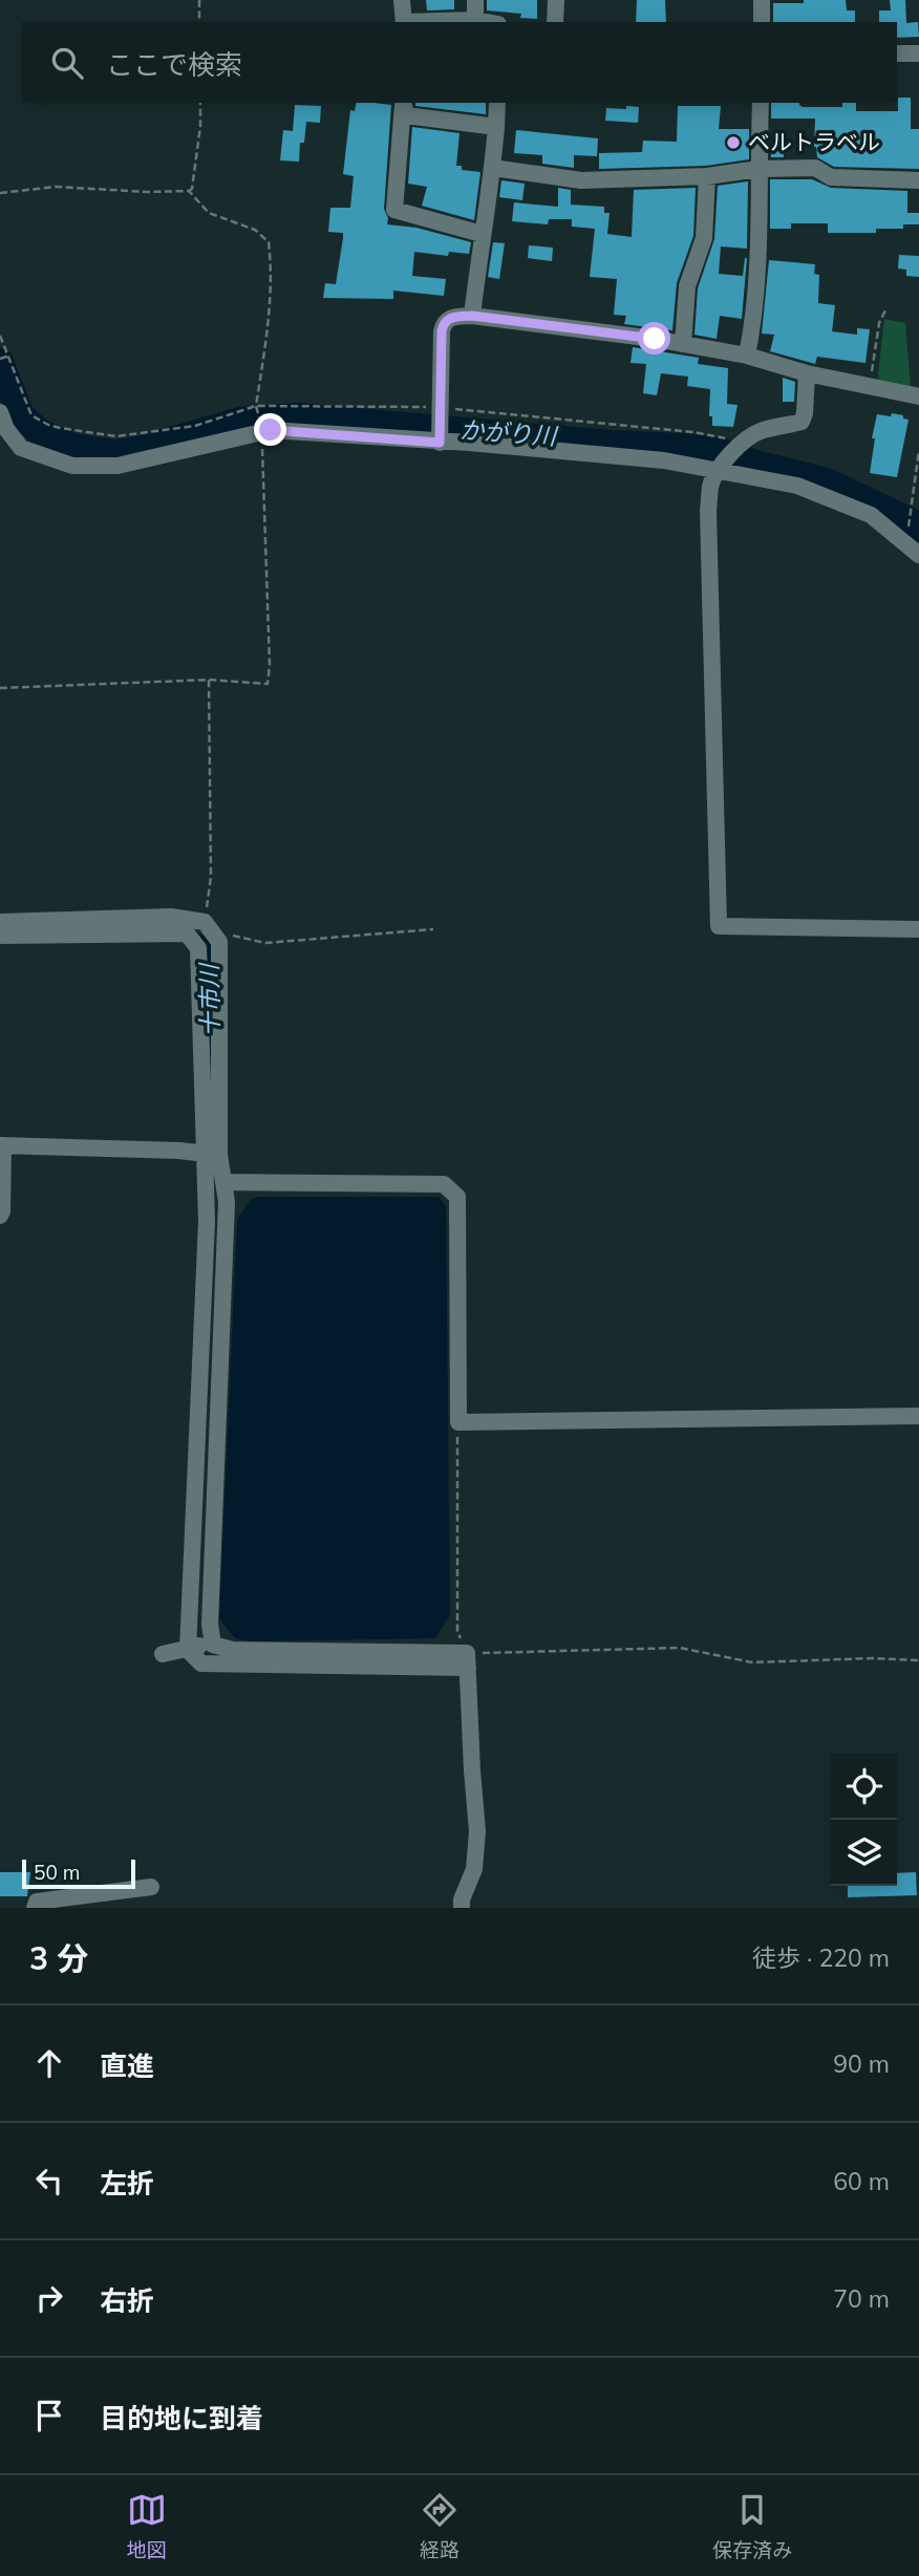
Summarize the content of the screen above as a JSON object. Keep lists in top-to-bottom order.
{
  "water": ["かがり川", "十市川"],
  "places": ["ベルトラベル"],
  "scale_bar": "50 m",
  "page": {
    "search": "ここで検索",
    "scale": "50 m",
    "heading": ["3 分", "徒歩 · 220 m"],
    "list": [
      ["直進", "90 m"],
      ["左折", "60 m"],
      ["右折", "70 m"],
      "目的地に到着"
    ],
    "nav": ["地図", "経路", "保存済み"]
  }
}
